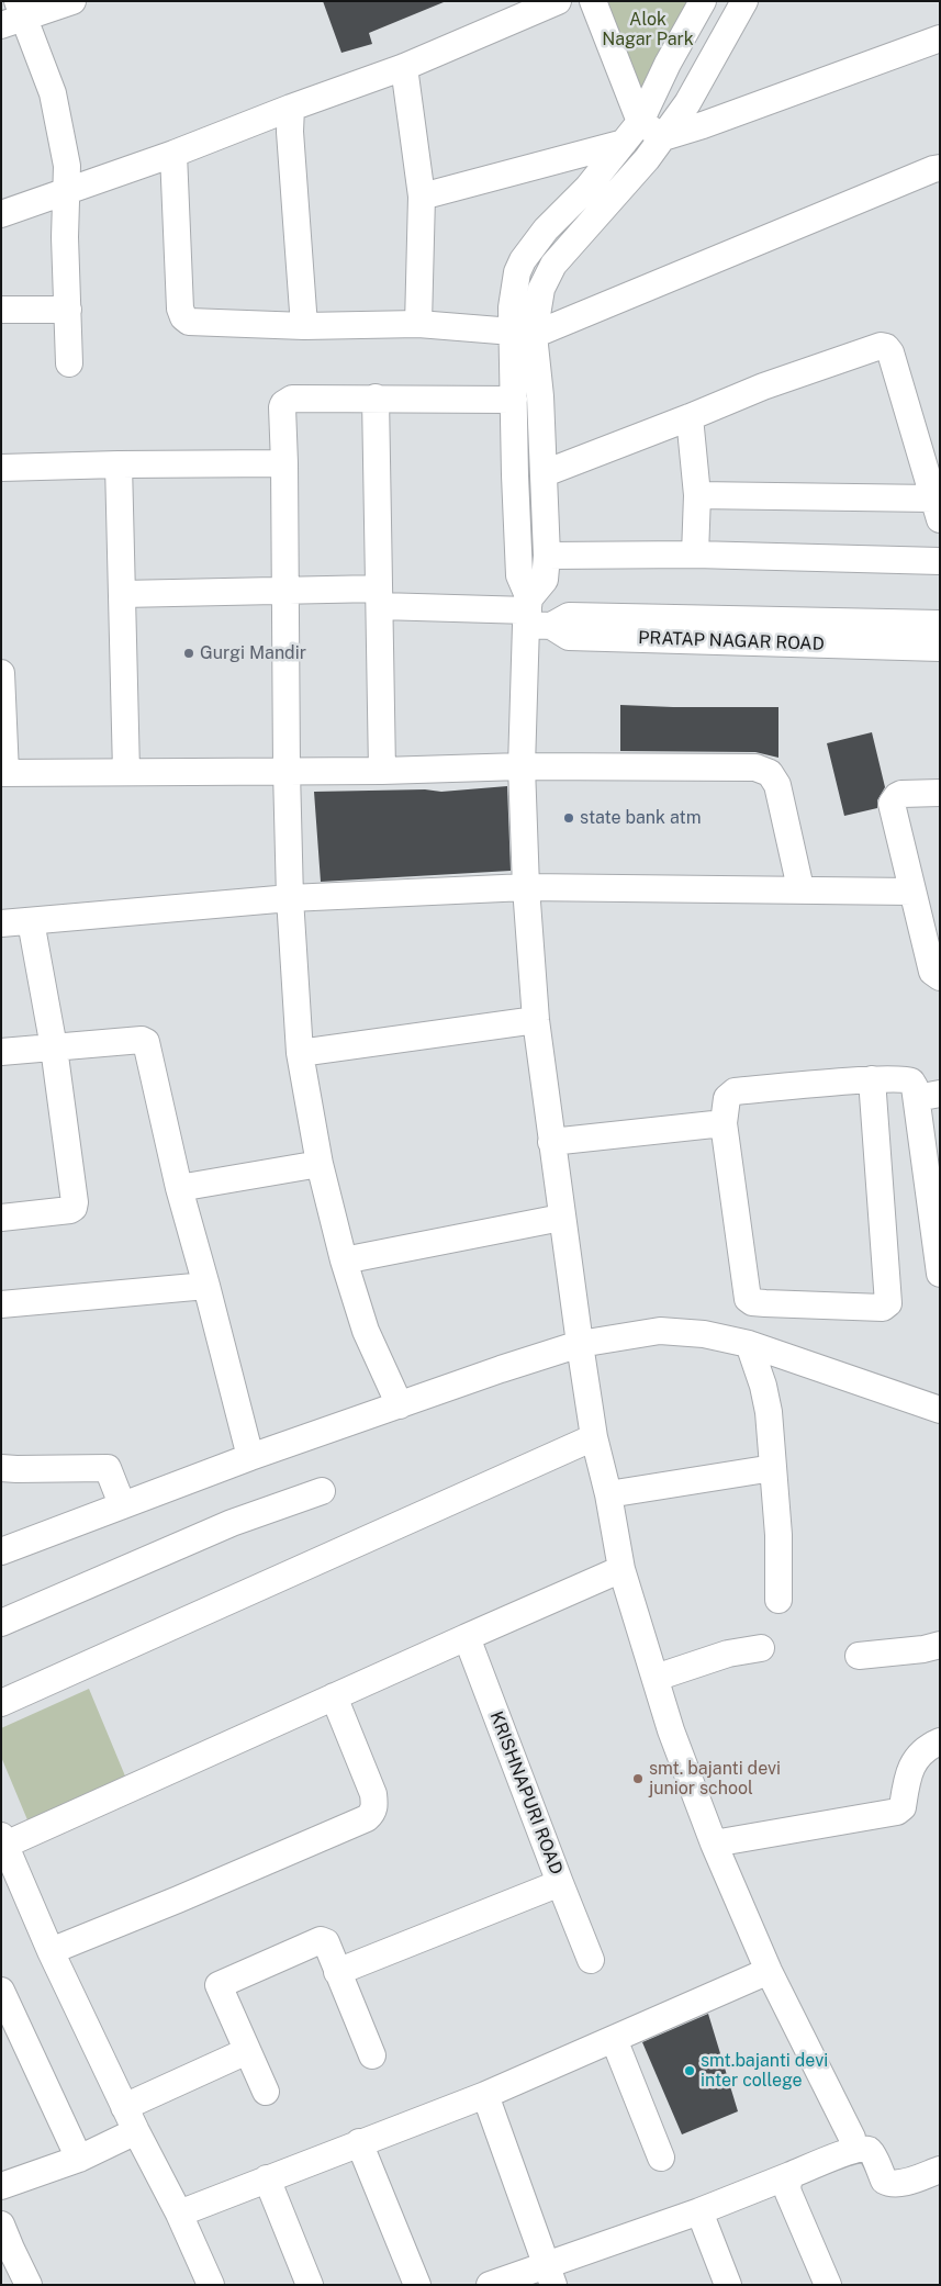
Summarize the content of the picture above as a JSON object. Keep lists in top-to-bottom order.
{
  "streets": {
    "street": ["PRATAP NAGAR ROAD", "KRISHNAPURI ROAD"]
  },
  "parks": ["Alok Nagar Park"],
  "places": [
    "Gurgi Mandir",
    "state bank atm",
    "smt. bajanti devi junior school",
    "smt.bajanti devi inter college"
  ]
}
